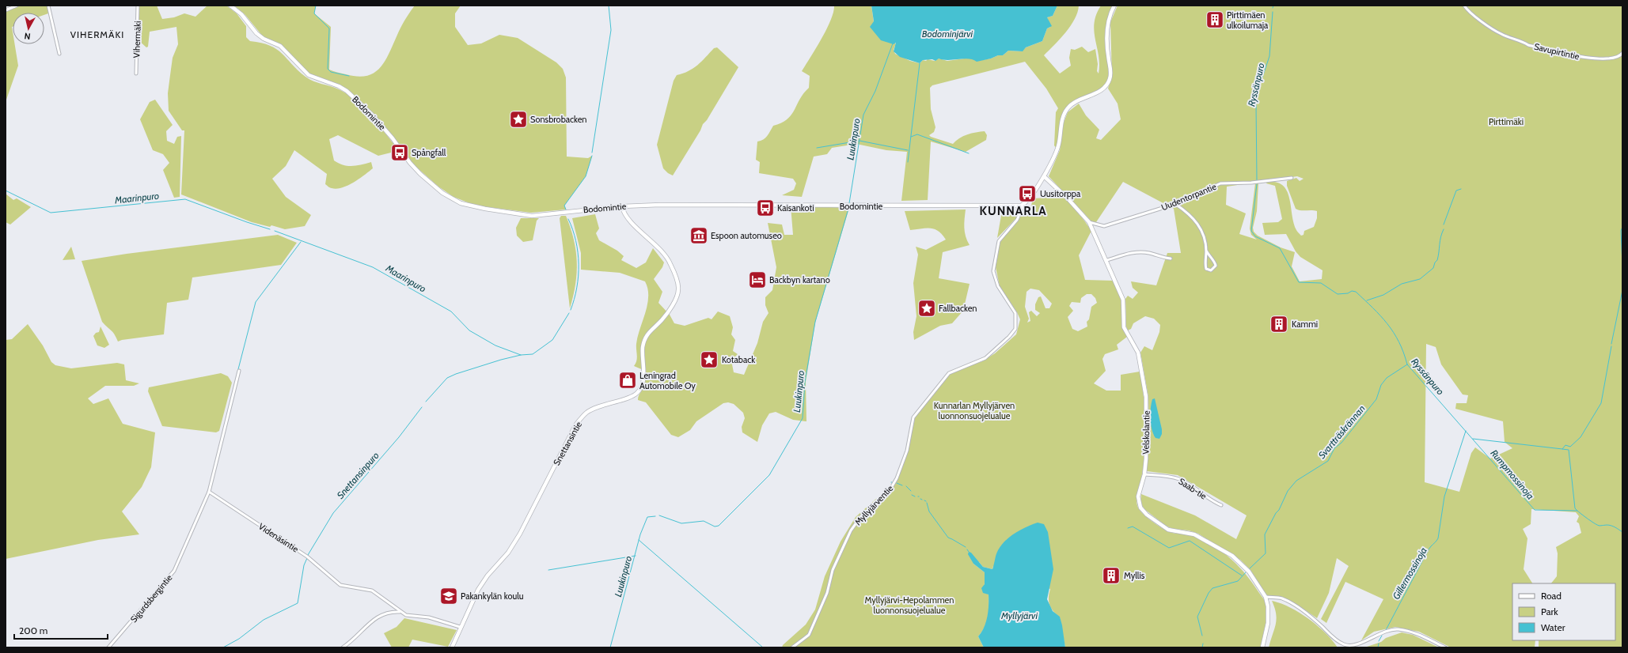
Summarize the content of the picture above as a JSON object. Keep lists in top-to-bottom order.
{
  "streets": {
    "street": [
      "Vihermäki",
      "Savupirtintie",
      "Bodomintie",
      "Uudentorpantie",
      "Velskolantie",
      "Snettansintie",
      "Saab-tie",
      "Myllyjärventie",
      "Videnäsintie",
      "Sigurdsbergintie"
    ]
  },
  "crossings": [
    ["Bodomintie", "Snettansintie"],
    ["Bodomintie", "Myllyjärventie"],
    ["Uudentorpantie", "Velskolantie"],
    ["Velskolantie", "Saab-tie"],
    ["Snettansintie", "Videnäsintie"],
    ["Videnäsintie", "Sigurdsbergintie"]
  ],
  "districts": ["VIHERMÄKI", "KUNNARLA"],
  "water": [
    "Bodominjärvi",
    "Ryssänpuro",
    "Luukinpuro",
    "Maarinpuro",
    "Svartträskrännan",
    "Rumpmossinoja",
    "Snettansinpuro",
    "Gillermossinoja",
    "Myllyjärvi"
  ],
  "parks": ["Pirttimäki", "Kunnarlan Myllyjärven luonnonsuojelualue", "Myllyjärvi-Hepolammen luonnonsuojelualue"],
  "places": {
    "building": ["Pirttimäen ulkoilumaja", "Kammi", "Myllis"],
    "place": ["Sonsbrobacken", "Fallbacken", "Kotaback"],
    "bus stop": ["Spångfall", "Uusitorppa", "Kaisankoti"],
    "museum": ["Espoon automuseo"],
    "hotel": ["Backbyn kartano"],
    "shop": ["Leningrad Automobile Oy"],
    "school or university": ["Pakankylän koulu"]
  },
  "legend": ["Road", "Park", "Water"],
  "scale_bar": "200 m",
  "north": "bottom"
}
